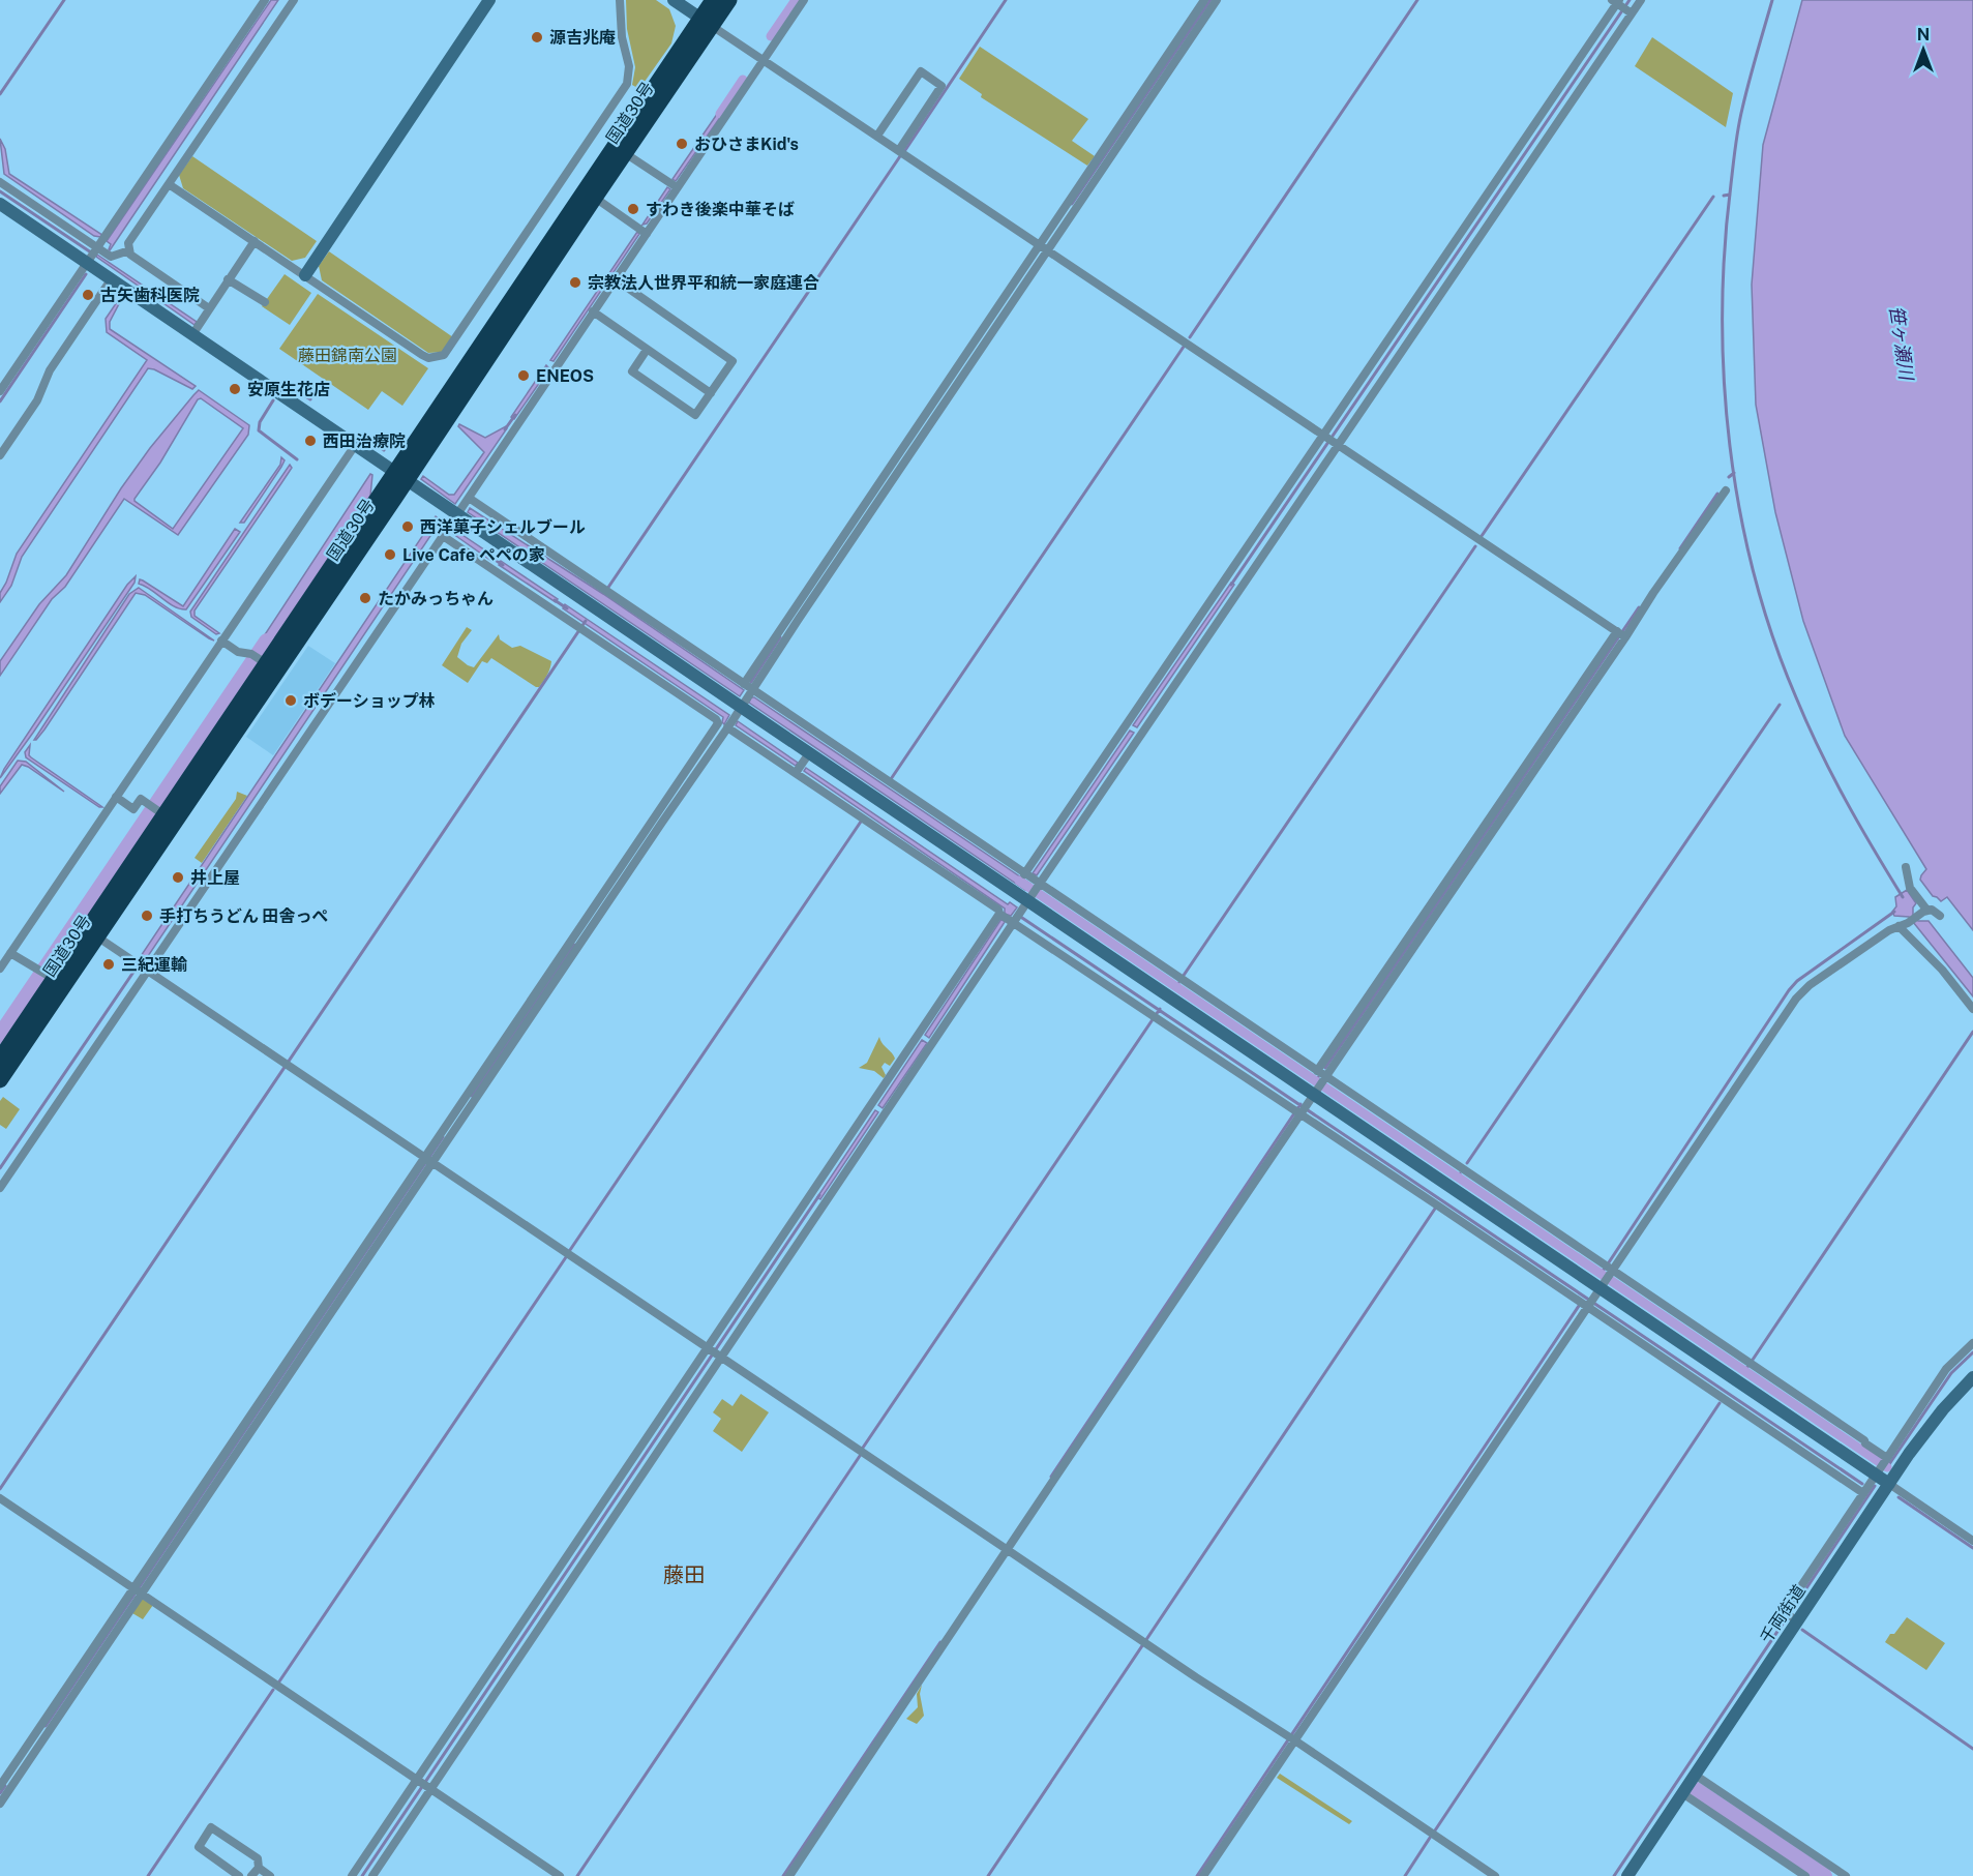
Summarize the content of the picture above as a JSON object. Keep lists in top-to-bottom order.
{
  "streets": {
    "highway": ["国道30号"],
    "street": ["千両街道"]
  },
  "districts": ["藤田"],
  "water": ["笹ヶ瀬川"],
  "parks": ["藤田錦南公園"],
  "places": [
    "源吉兆庵",
    "おひさまKid's",
    "すわき後楽中華そば",
    "宗教法人世界平和統一家庭連合",
    "古矢歯科医院",
    "ENEOS",
    "安原生花店",
    "西田治療院",
    "西洋菓子シェルブール",
    "Live Cafe ペペの家",
    "たかみっちゃん",
    "ボデーショップ林",
    "井上屋",
    "手打ちうどん 田舎っぺ",
    "三紀運輸"
  ],
  "north": "top"
}
